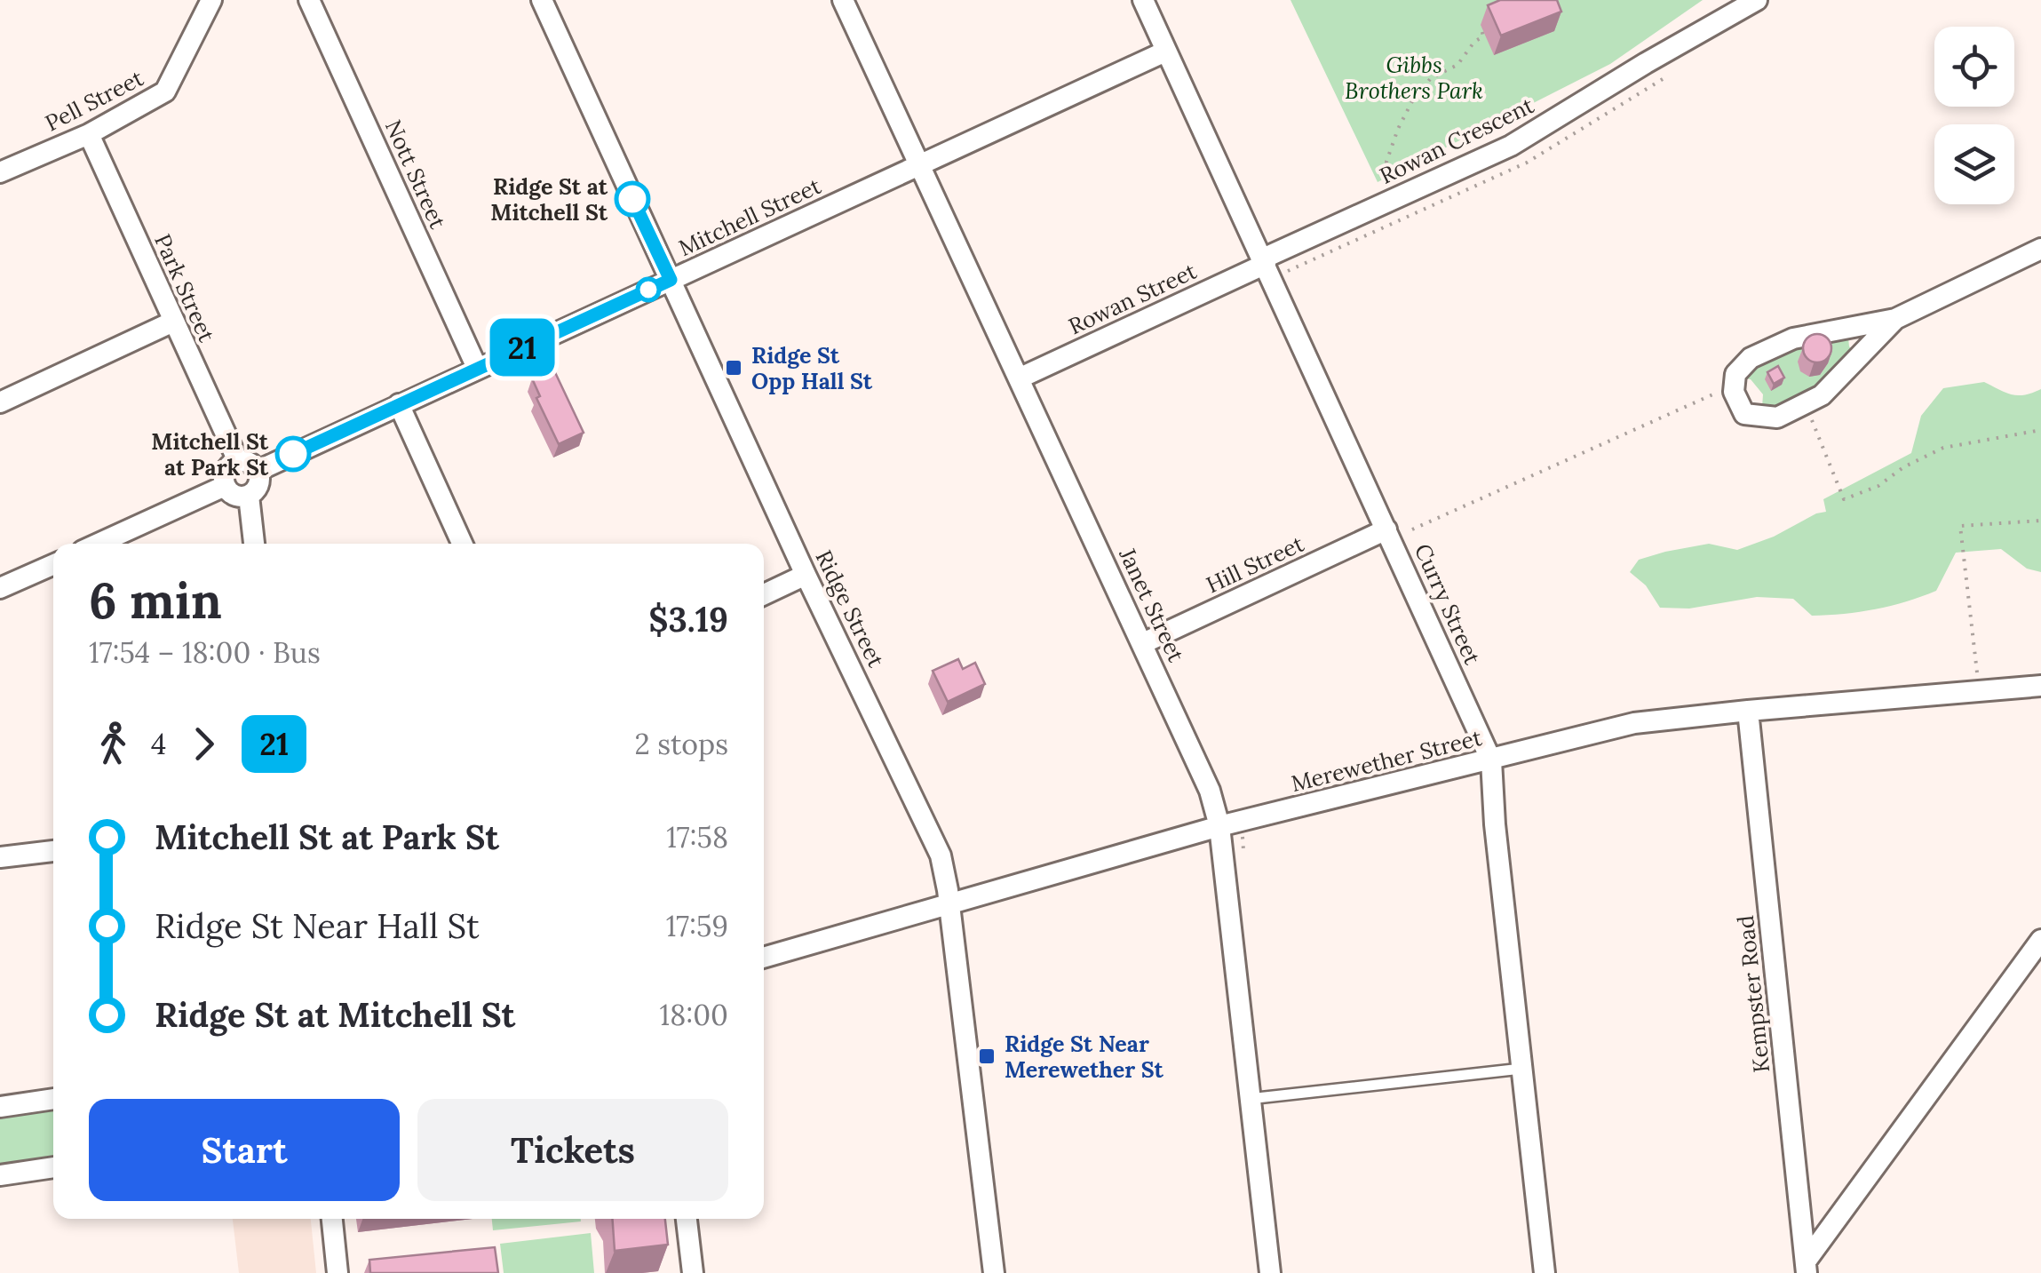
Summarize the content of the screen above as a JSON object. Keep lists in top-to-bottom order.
{
  "streets": {
    "street": [
      "Pell Street",
      "Rowan Crescent",
      "Nott Street",
      "Mitchell Street",
      "Park Street",
      "Rowan Street",
      "Hill Street",
      "Curry Street",
      "Janet Street",
      "Ridge Street",
      "Merewether Street",
      "Kempster Road"
    ]
  },
  "crossings": [
    ["Pell Street", "Park Street"],
    ["Rowan Crescent", "Rowan Street"],
    ["Rowan Crescent", "Curry Street"],
    ["Nott Street", "Mitchell Street"],
    ["Mitchell Street", "Park Street"],
    ["Mitchell Street", "Curry Street"],
    ["Mitchell Street", "Janet Street"],
    ["Mitchell Street", "Ridge Street"],
    ["Rowan Street", "Curry Street"],
    ["Rowan Street", "Janet Street"],
    ["Hill Street", "Curry Street"],
    ["Hill Street", "Janet Street"],
    ["Curry Street", "Merewether Street"],
    ["Janet Street", "Merewether Street"],
    ["Ridge Street", "Merewether Street"],
    ["Merewether Street", "Kempster Road"]
  ],
  "parks": ["Gibbs Brothers Park"],
  "places": {
    "other": ["Ridge St at Mitchell St", "Mitchell St at Park St"],
    "transit": ["Ridge St Opp Hall St", "Ridge St Near Merewether St"]
  },
  "lines": ["bus line 21"],
  "page": {
    "on_map": "21",
    "heading": ["6 min", "17:54 – 18:00 · Bus", "$3.19"],
    "legs": ["4", "21", "2 stops"],
    "list": [
      {
        "name": "Mitchell St at Park St",
        "value": "17:58"
      },
      {
        "name": "Ridge St Near Hall St",
        "value": "17:59"
      },
      {
        "name": "Ridge St at Mitchell St",
        "value": "18:00"
      }
    ],
    "buttons": ["Start", "Tickets"]
  }
}
